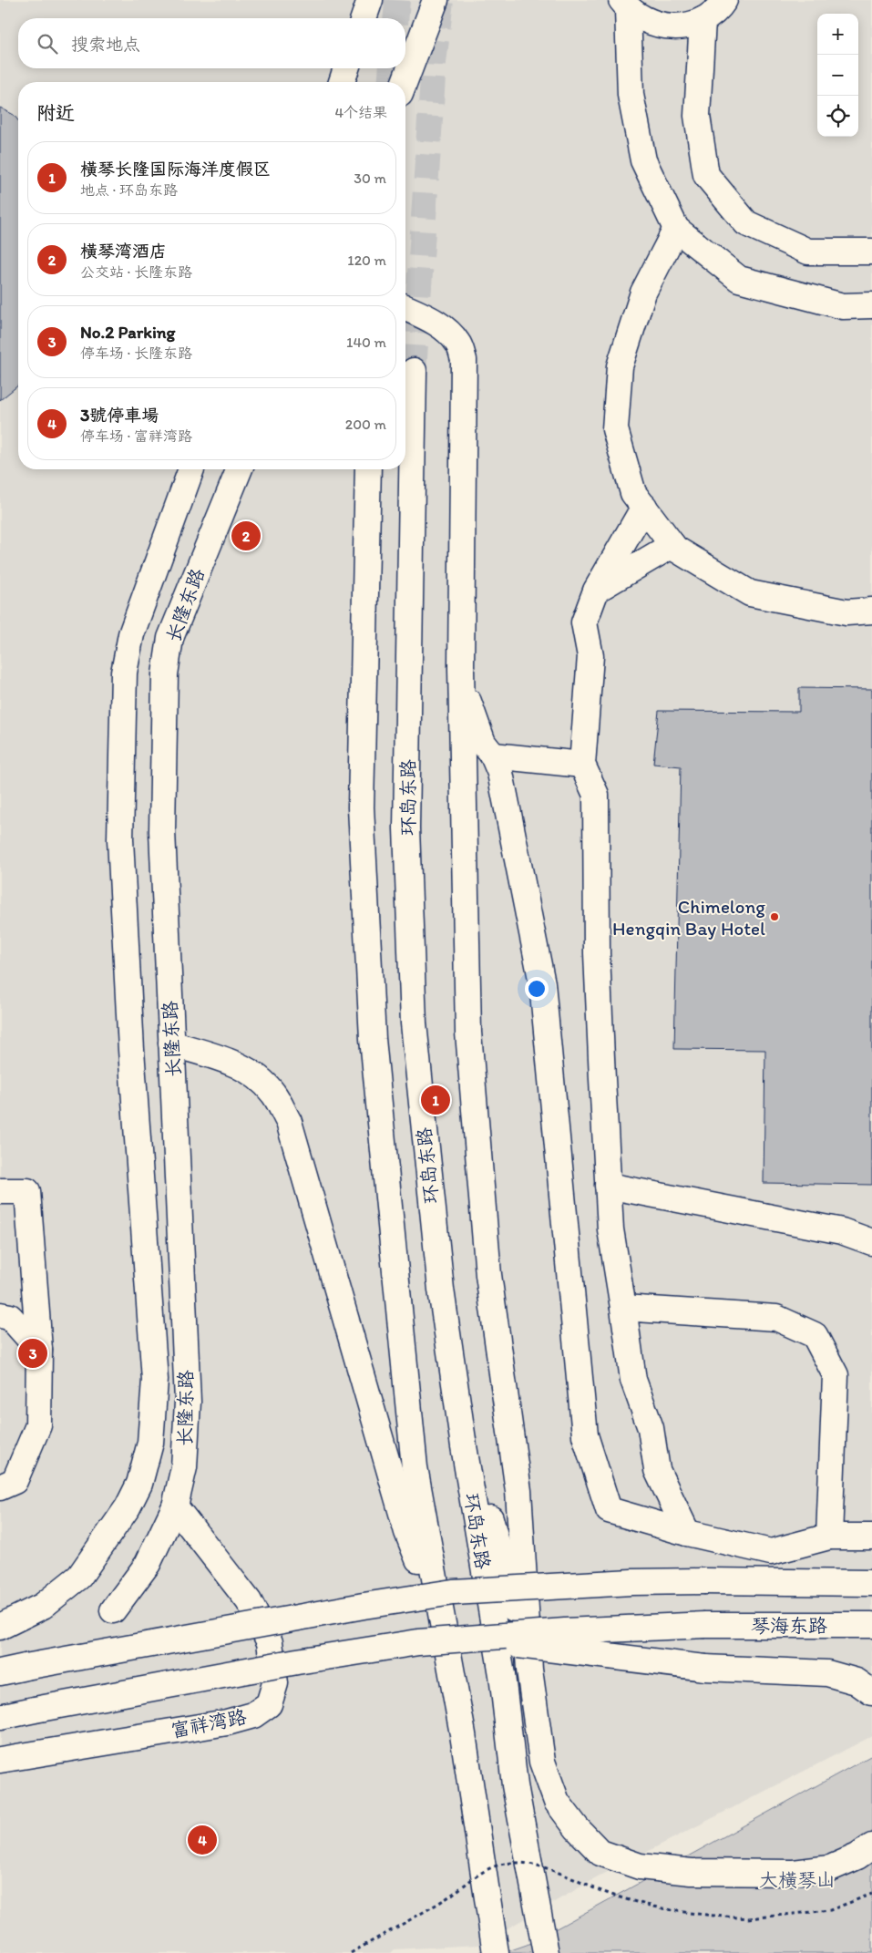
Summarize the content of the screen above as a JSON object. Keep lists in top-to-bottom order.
{
  "streets": {
    "street": [
      "长隆东路",
      "环岛东路",
      "琴海东路",
      "富祥湾路"
    ]
  },
  "crossings": [
    ["长隆东路", "富祥湾路"]
  ],
  "parks": ["大橫琴山"],
  "places": ["Chimelong Hengqin Bay Hotel"],
  "page": {
    "map_buttons": ["+", "−"],
    "search": "搜索地点",
    "heading": ["附近", "4个结果"],
    "list": [
      {
        "mark": "1",
        "name": "横琴长隆国际海洋度假区",
        "note": "地点 · 环岛东路",
        "value": "30 m"
      },
      {
        "mark": "2",
        "name": "横琴湾酒店",
        "note": "公交站 · 长隆东路",
        "value": "120 m"
      },
      {
        "mark": "3",
        "name": "No.2 Parking",
        "note": "停车场 · 长隆东路",
        "value": "140 m"
      },
      {
        "mark": "4",
        "name": "3號停車場",
        "note": "停车场 · 富祥湾路",
        "value": "200 m"
      }
    ],
    "pins": [
      "2",
      "1",
      "3",
      "4"
    ]
  }
}
